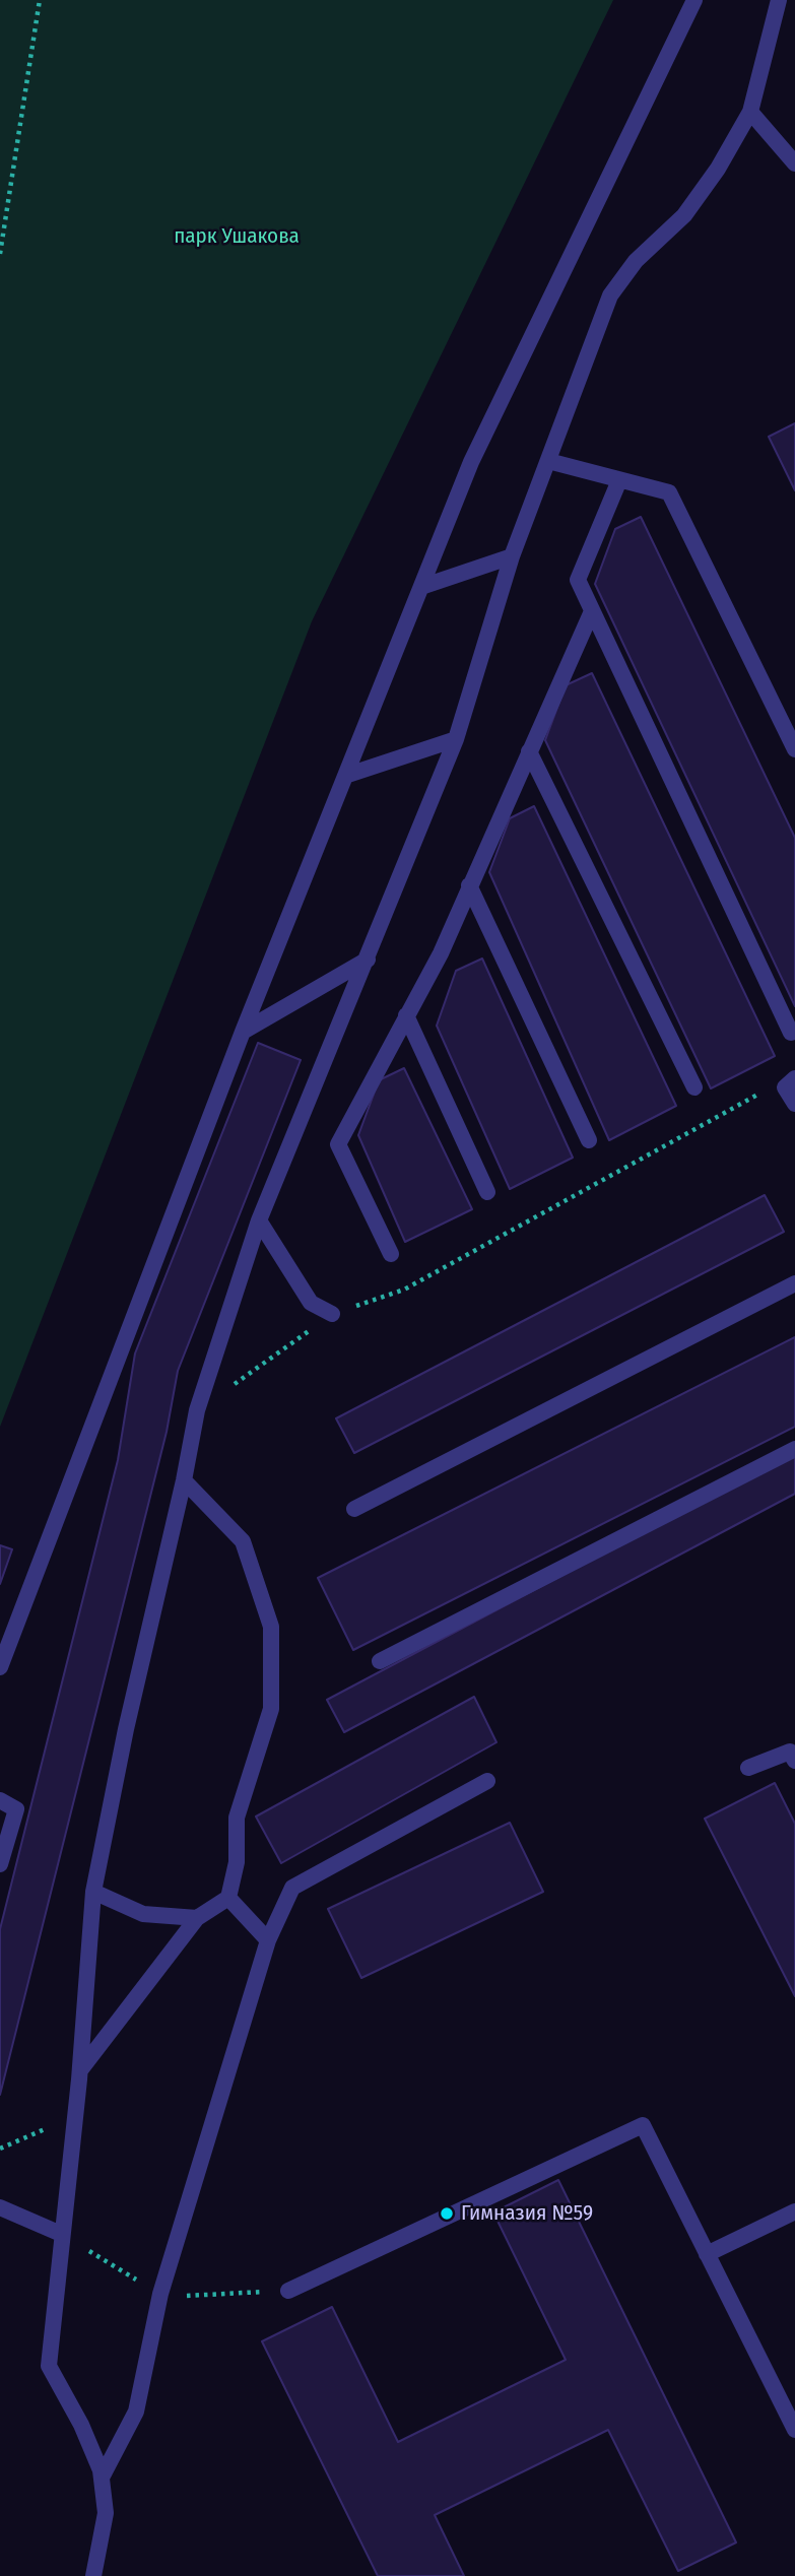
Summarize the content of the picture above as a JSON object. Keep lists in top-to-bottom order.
{
  "parks": ["парк Ушакова"],
  "places": ["Гимназия №59"]
}
